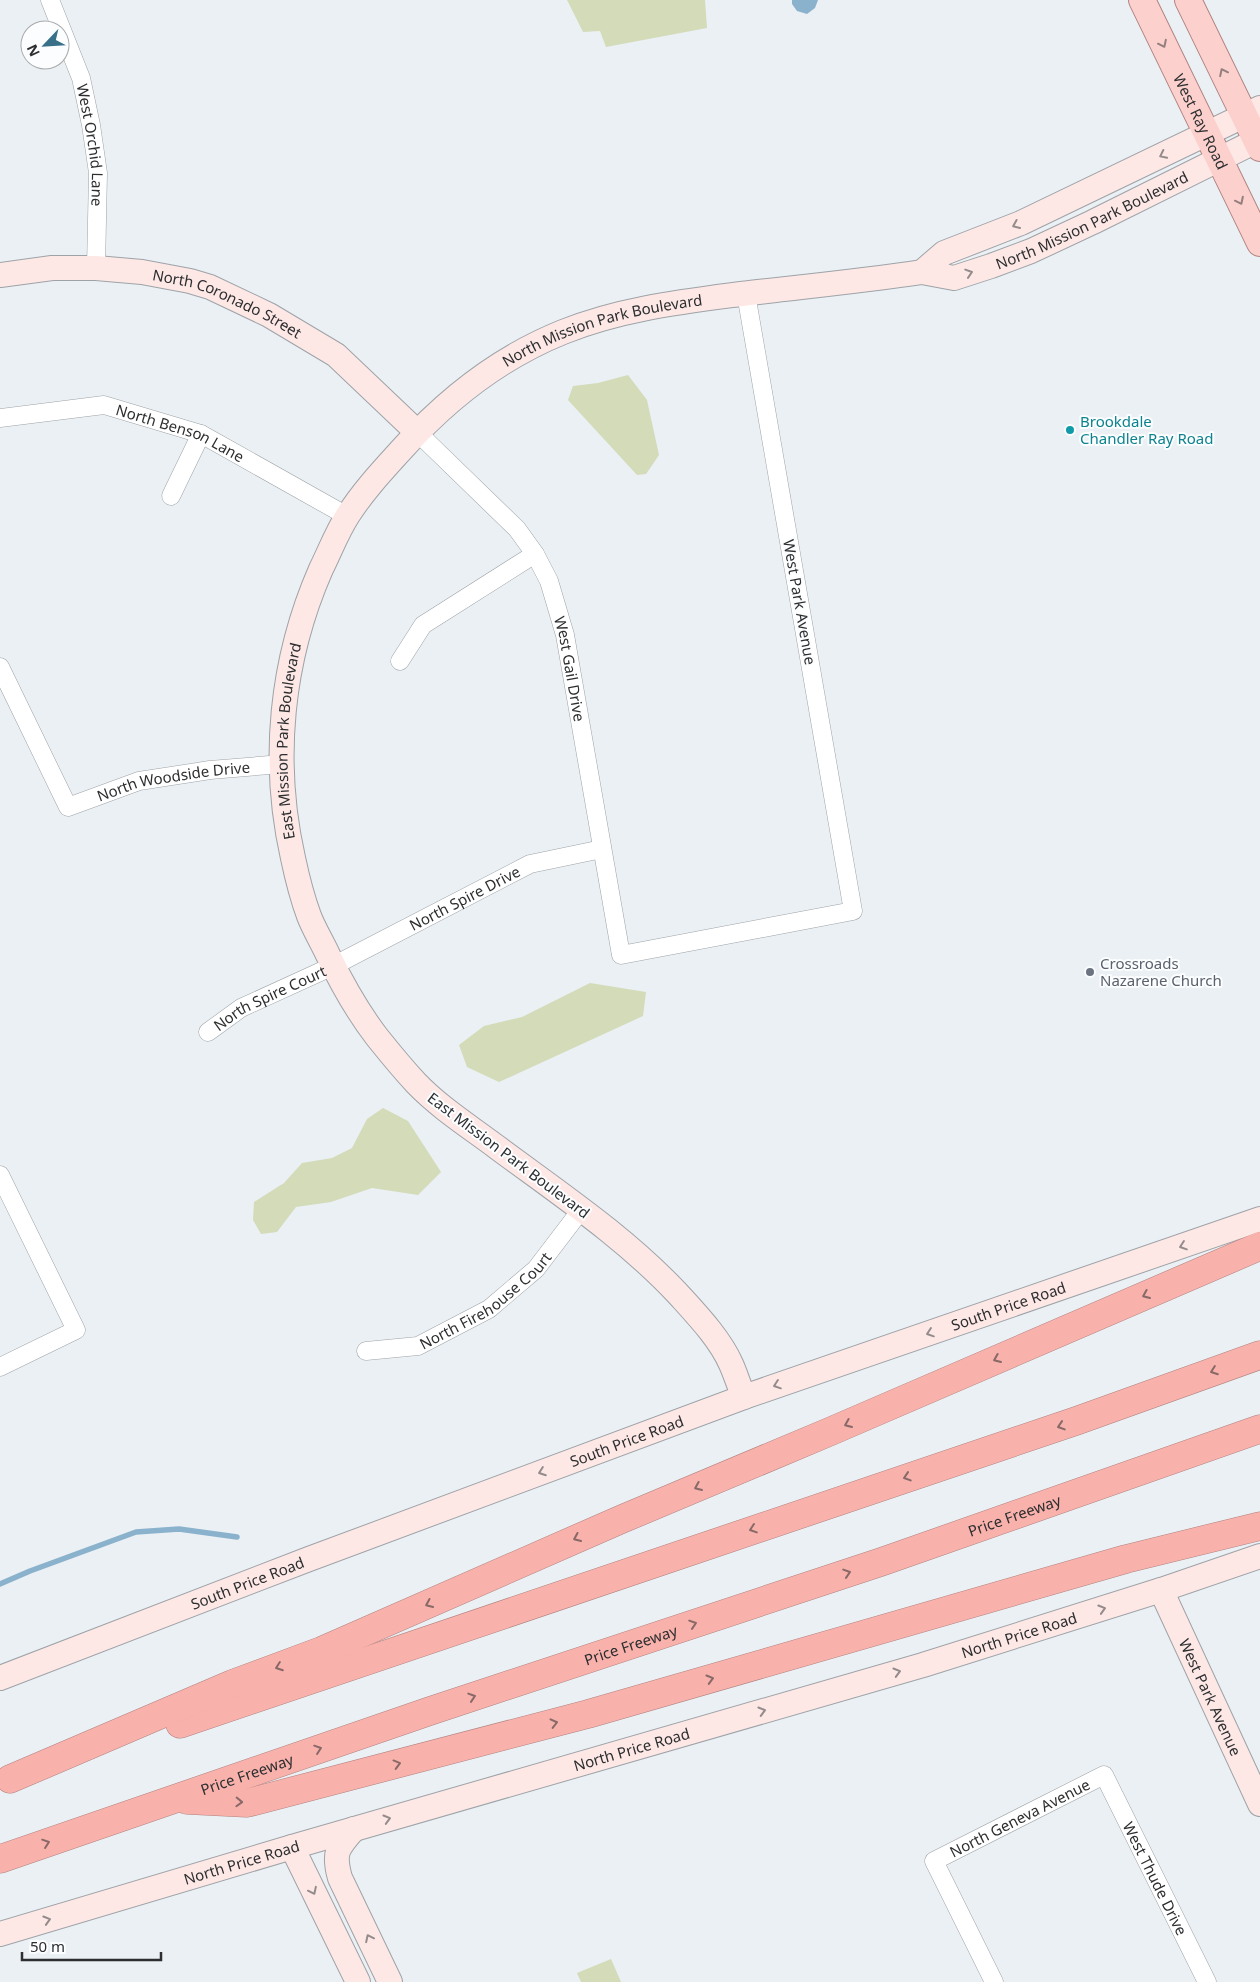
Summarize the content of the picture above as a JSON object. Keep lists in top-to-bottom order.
{
  "streets": {
    "highway": ["Price Freeway"],
    "main road": ["West Ray Road"],
    "street": [
      "West Orchid Lane",
      "North Mission Park Boulevard",
      "North Coronado Street",
      "North Benson Lane",
      "West Park Avenue",
      "West Gail Drive",
      "East Mission Park Boulevard",
      "North Woodside Drive",
      "North Spire Drive",
      "North Spire Court",
      "North Firehouse Court",
      "South Price Road",
      "North Price Road",
      "North Geneva Avenue",
      "West Thude Drive"
    ]
  },
  "crossings": [
    ["West Ray Road", "North Mission Park Boulevard"],
    ["West Orchid Lane", "North Coronado Street"],
    ["North Mission Park Boulevard", "North Coronado Street"],
    ["North Mission Park Boulevard", "North Benson Lane"],
    ["North Mission Park Boulevard", "West Park Avenue"],
    ["North Mission Park Boulevard", "West Gail Drive"],
    ["North Mission Park Boulevard", "East Mission Park Boulevard"],
    ["North Coronado Street", "West Gail Drive"],
    ["North Benson Lane", "East Mission Park Boulevard"],
    ["West Park Avenue", "West Gail Drive"],
    ["West Park Avenue", "North Price Road"],
    ["West Gail Drive", "North Spire Drive"],
    ["East Mission Park Boulevard", "North Woodside Drive"],
    ["East Mission Park Boulevard", "North Spire Drive"],
    ["East Mission Park Boulevard", "North Spire Court"],
    ["East Mission Park Boulevard", "North Firehouse Court"],
    ["East Mission Park Boulevard", "South Price Road"],
    ["North Spire Drive", "North Spire Court"],
    ["North Geneva Avenue", "West Thude Drive"]
  ],
  "one_way": ["South Price Road", "North Price Road"],
  "places": ["Brookdale Chandler Ray Road", "Crossroads Nazarene Church"],
  "scale_bar": "50 m",
  "north": "bottom left"
}
